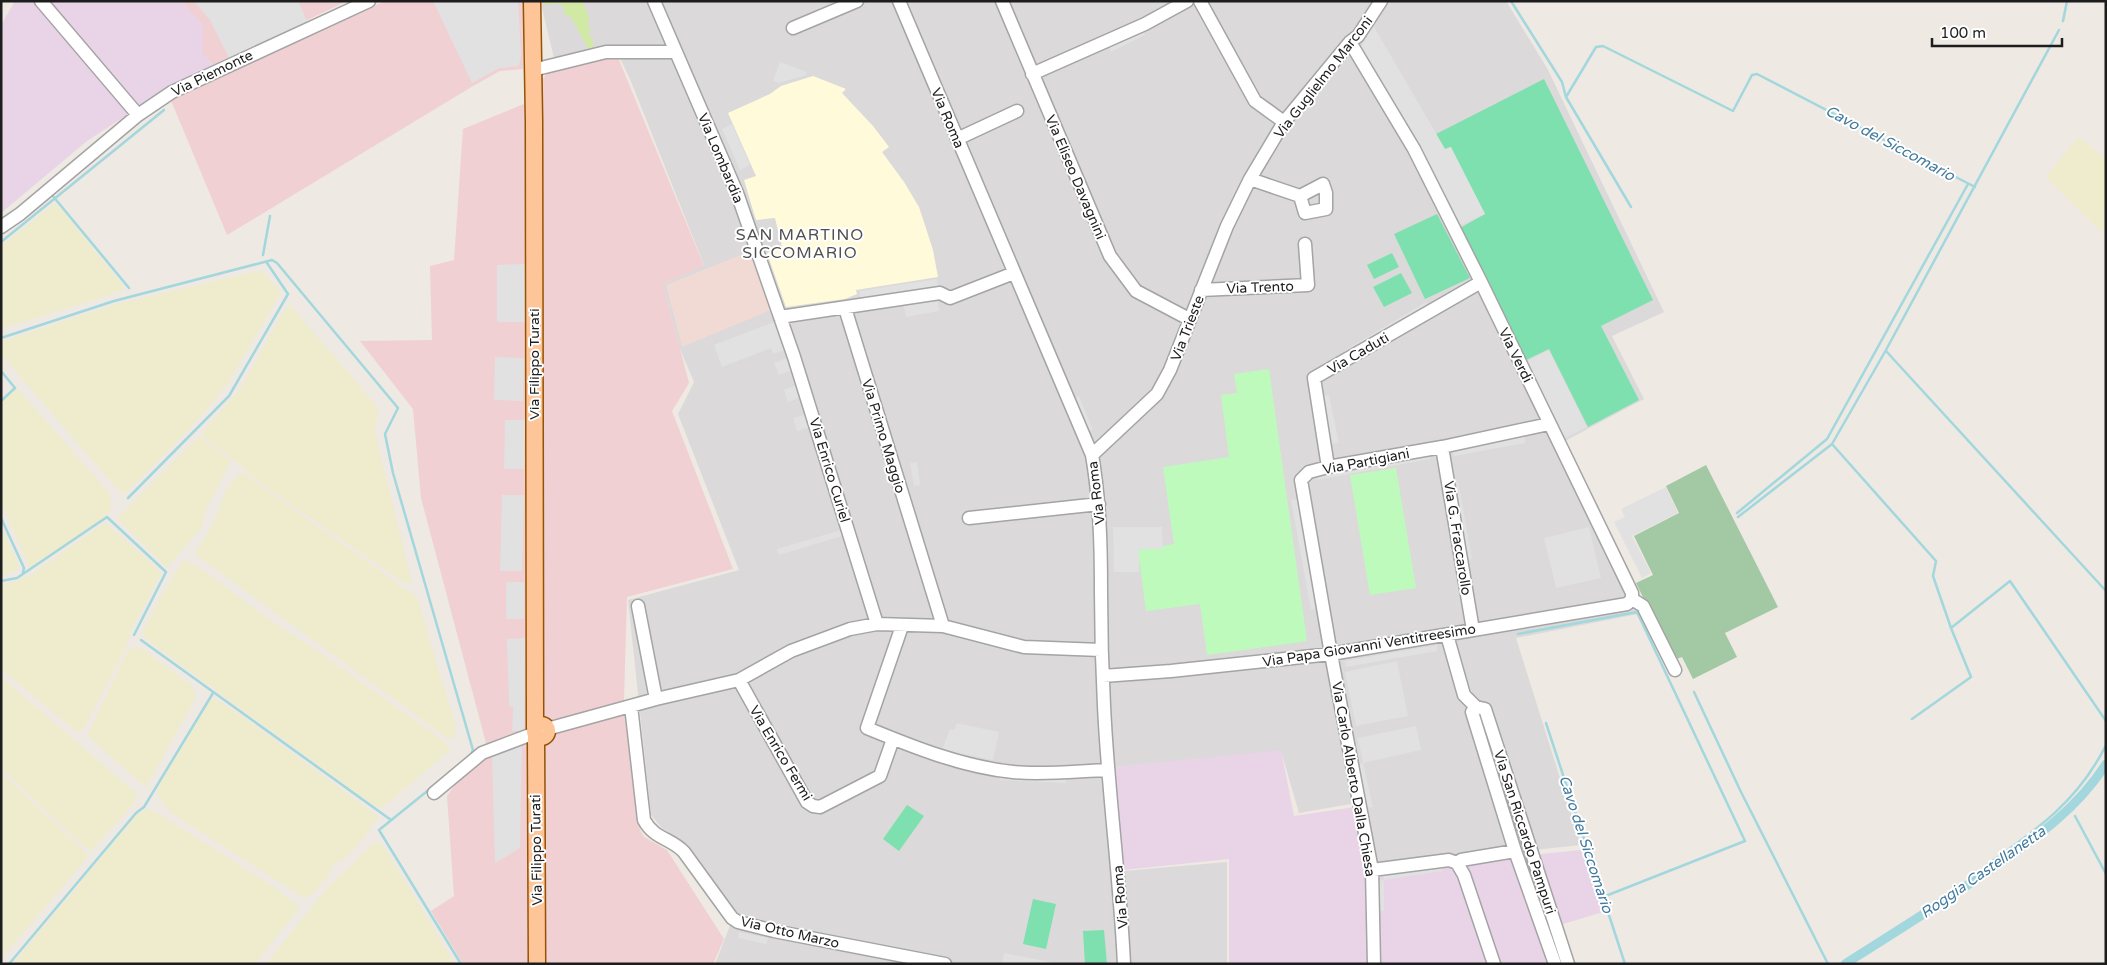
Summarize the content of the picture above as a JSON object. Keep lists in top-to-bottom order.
{
  "streets": {
    "main road": ["Via Filippo Turati"],
    "street": [
      "Via Piemonte",
      "Via Guglielmo Marconi",
      "Via Roma",
      "Via Lombardia",
      "Via Eliseo Davagnini",
      "Via Trento",
      "Via Trieste",
      "Via Caduti",
      "Via Verdi",
      "Via Primo Maggio",
      "Via Partigiani",
      "Via Enrico Curiel",
      "Via G. Fraccarollo",
      "Via Papa Giovanni Ventitreesimo",
      "Via Enrico Fermi",
      "Via Carlo Alberto Dalla Chiesa",
      "Via San Riccardo Pampuri",
      "Via Otto Marzo"
    ]
  },
  "crossings": [
    ["Via Guglielmo Marconi", "Via Trieste"],
    ["Via Guglielmo Marconi", "Via Verdi"],
    ["Via Roma", "Via Trieste"],
    ["Via Roma", "Via Papa Giovanni Ventitreesimo"],
    ["Via Lombardia", "Via Enrico Curiel"],
    ["Via Eliseo Davagnini", "Via Trieste"],
    ["Via Trento", "Via Trieste"],
    ["Via Caduti", "Via Verdi"],
    ["Via Caduti", "Via Partigiani"],
    ["Via Verdi", "Via Partigiani"],
    ["Via Verdi", "Via Papa Giovanni Ventitreesimo"],
    ["Via Partigiani", "Via G. Fraccarollo"],
    ["Via Partigiani", "Via Papa Giovanni Ventitreesimo"],
    ["Via Partigiani", "Via Carlo Alberto Dalla Chiesa"],
    ["Via G. Fraccarollo", "Via Papa Giovanni Ventitreesimo"],
    ["Via Papa Giovanni Ventitreesimo", "Via Carlo Alberto Dalla Chiesa"],
    ["Via Papa Giovanni Ventitreesimo", "Via San Riccardo Pampuri"],
    ["Via Carlo Alberto Dalla Chiesa", "Via San Riccardo Pampuri"]
  ],
  "districts": ["SAN MARTINO SICCOMARIO"],
  "water": ["Cavo del Siccomario", "Roggia Castellanetta"],
  "scale_bar": "100 m"
}
